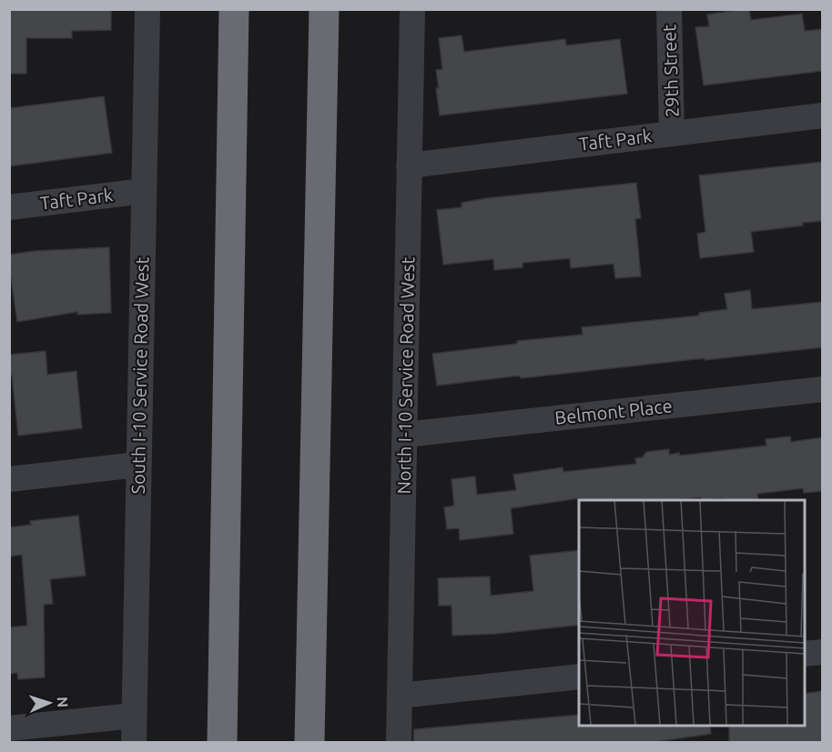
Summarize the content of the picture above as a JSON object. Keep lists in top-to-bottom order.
{
  "streets": {
    "street": [
      "29th Street",
      "Taft Park",
      "South I-10 Service Road West",
      "North I-10 Service Road West",
      "Belmont Place"
    ]
  },
  "crossings": [
    ["29th Street", "Taft Park"],
    ["Taft Park", "South I-10 Service Road West"],
    ["Taft Park", "North I-10 Service Road West"],
    ["North I-10 Service Road West", "Belmont Place"]
  ],
  "north": "right"
}
